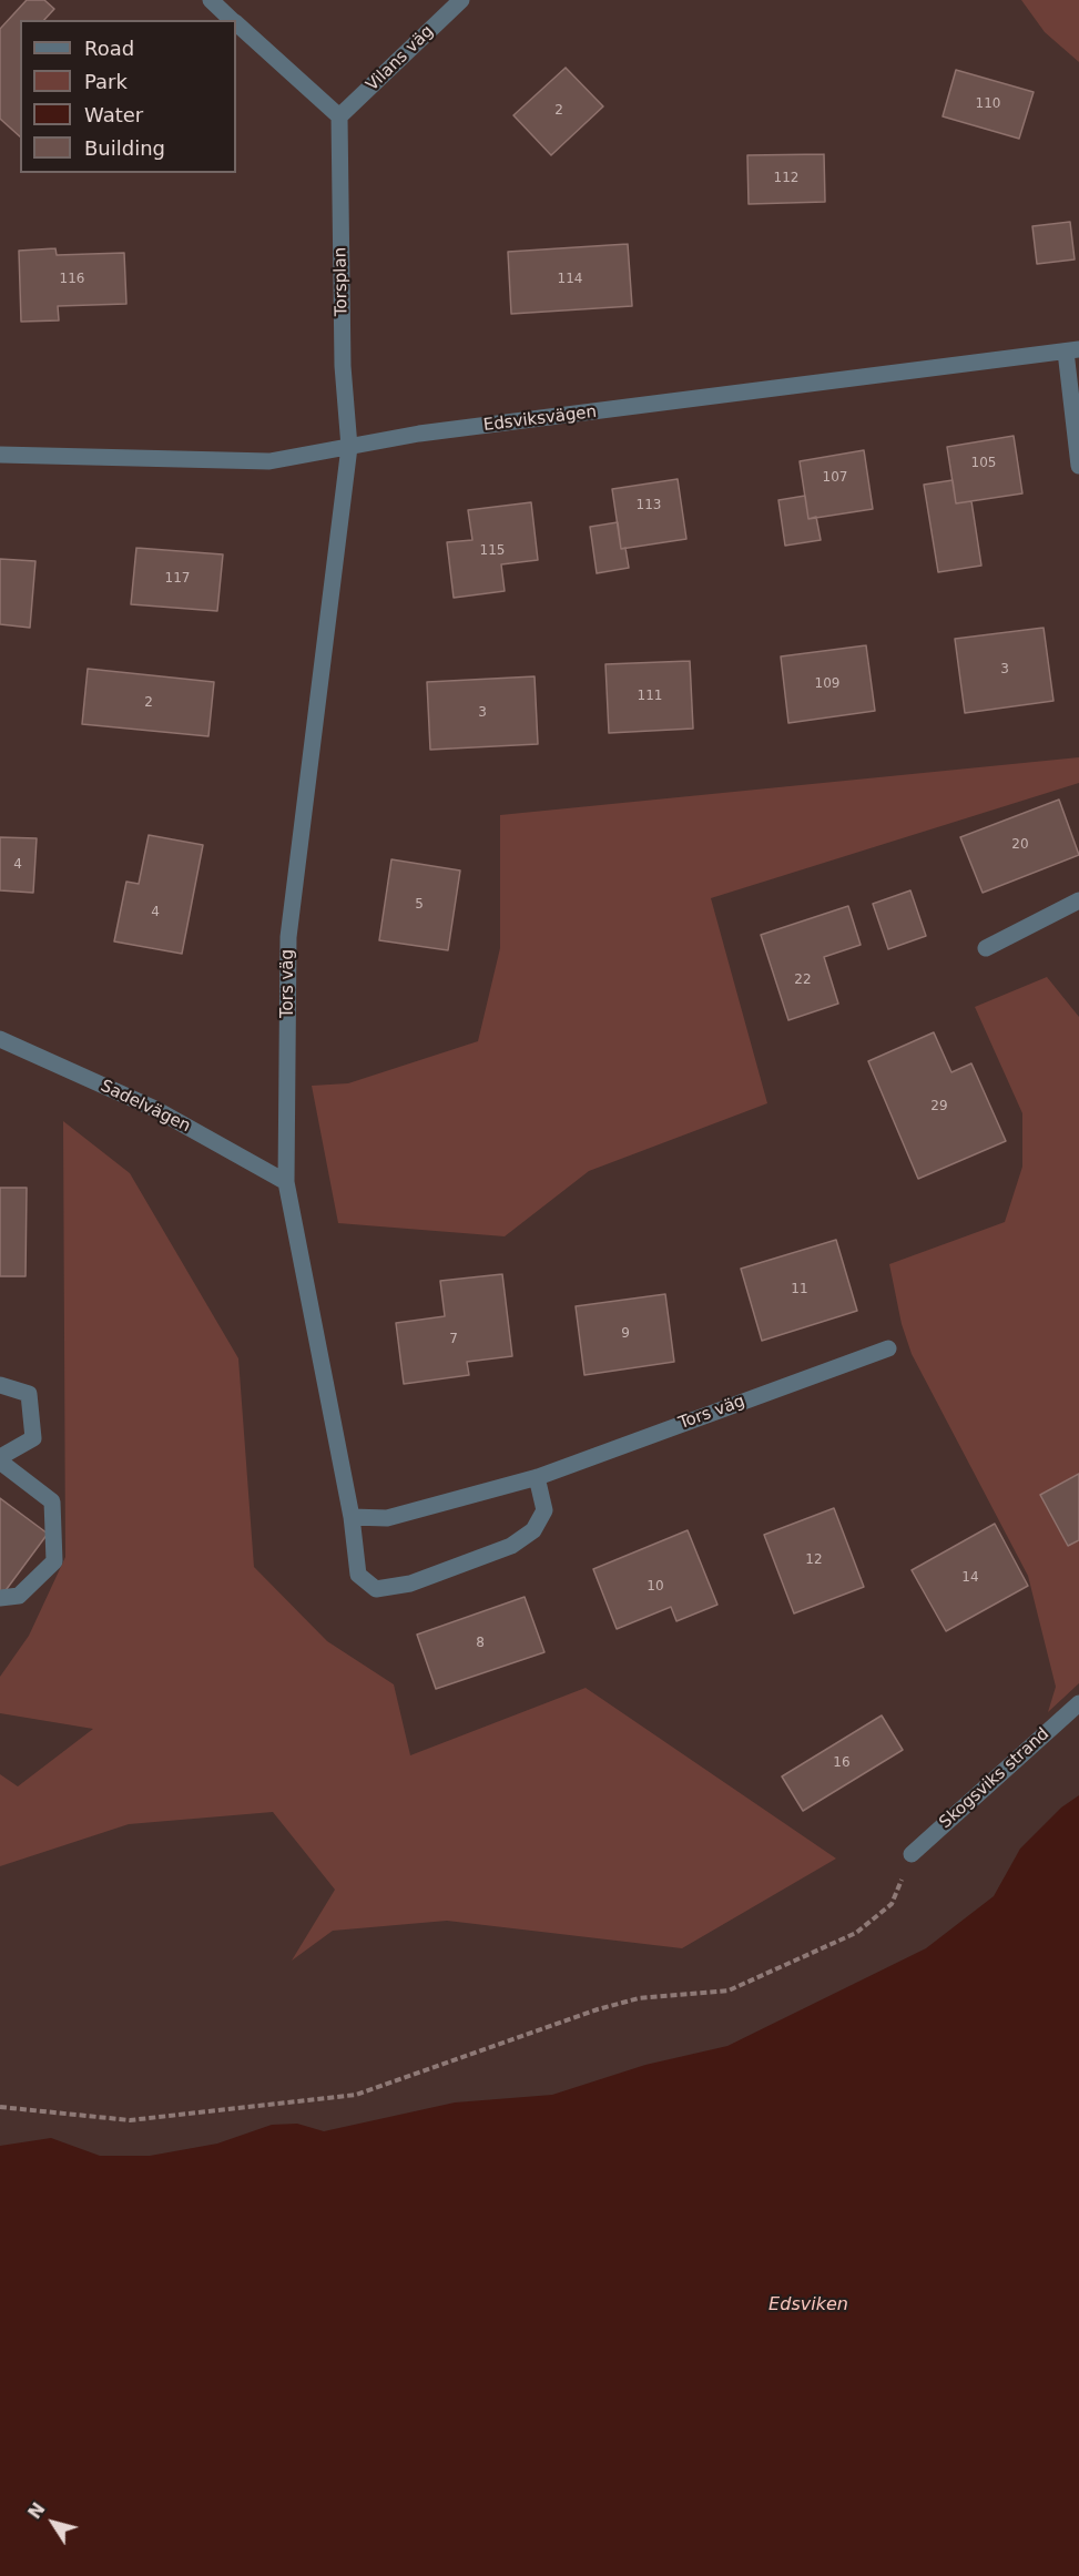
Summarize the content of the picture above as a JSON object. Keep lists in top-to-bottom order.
{
  "streets": {
    "street": [
      "Vilans väg",
      "Torsplan",
      "Edsviksvägen",
      "Tors väg",
      "Sadelvägen",
      "Skogsviks strand"
    ]
  },
  "crossings": [
    ["Vilans väg", "Torsplan"],
    ["Torsplan", "Edsviksvägen"],
    ["Torsplan", "Tors väg"],
    ["Edsviksvägen", "Tors väg"],
    ["Tors väg", "Sadelvägen"]
  ],
  "water": ["Edsviken"],
  "house_numbers": [
    "110",
    "2",
    "112",
    "116",
    "114",
    "105",
    "107",
    "113",
    "115",
    "117",
    "3",
    "109",
    "111",
    "2",
    "3",
    "20",
    "4",
    "5",
    "4",
    "22",
    "29",
    "11",
    "9",
    "7",
    "12",
    "14",
    "10",
    "8",
    "16"
  ],
  "legend": [
    "Road",
    "Park",
    "Water",
    "Building"
  ],
  "north": "top left"
}
